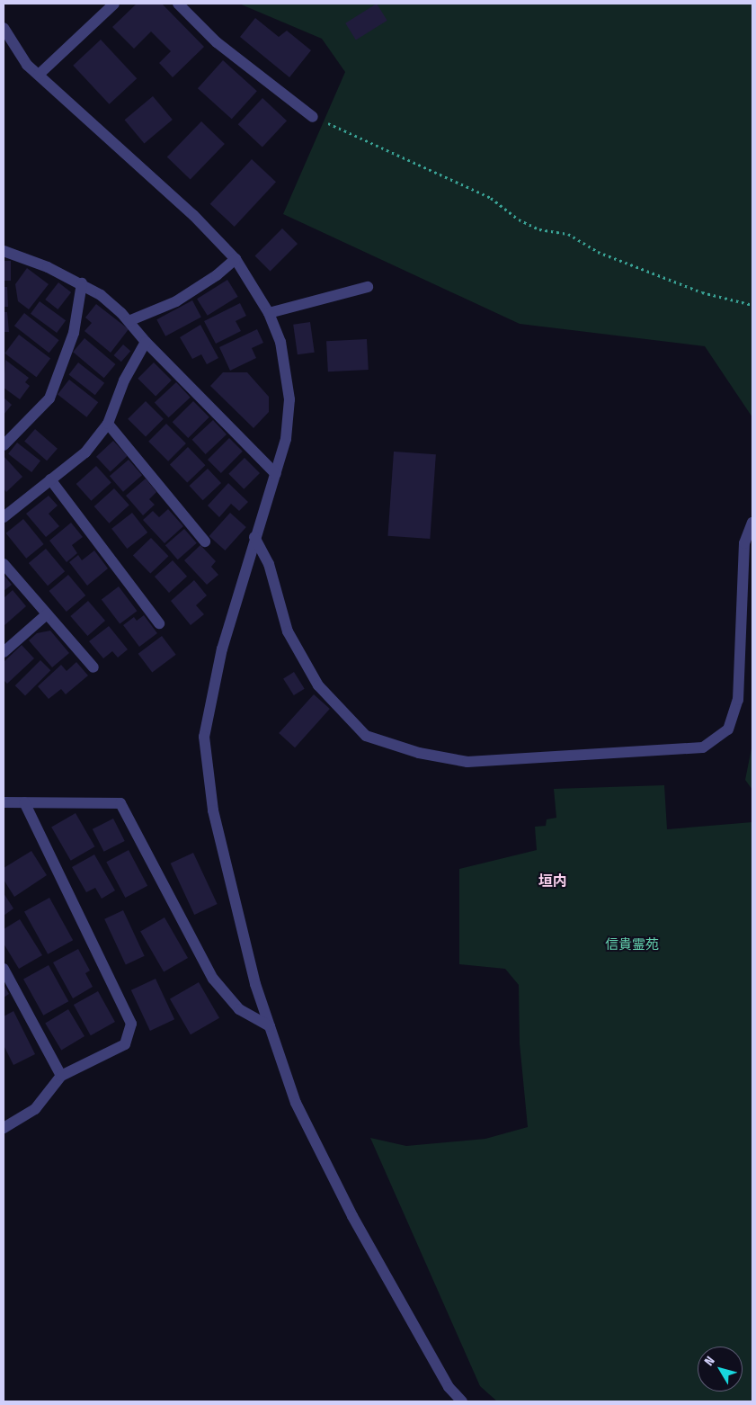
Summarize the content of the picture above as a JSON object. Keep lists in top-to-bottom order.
{
  "districts": ["垣内"],
  "parks": ["信貴霊苑"],
  "north": "top left"
}
